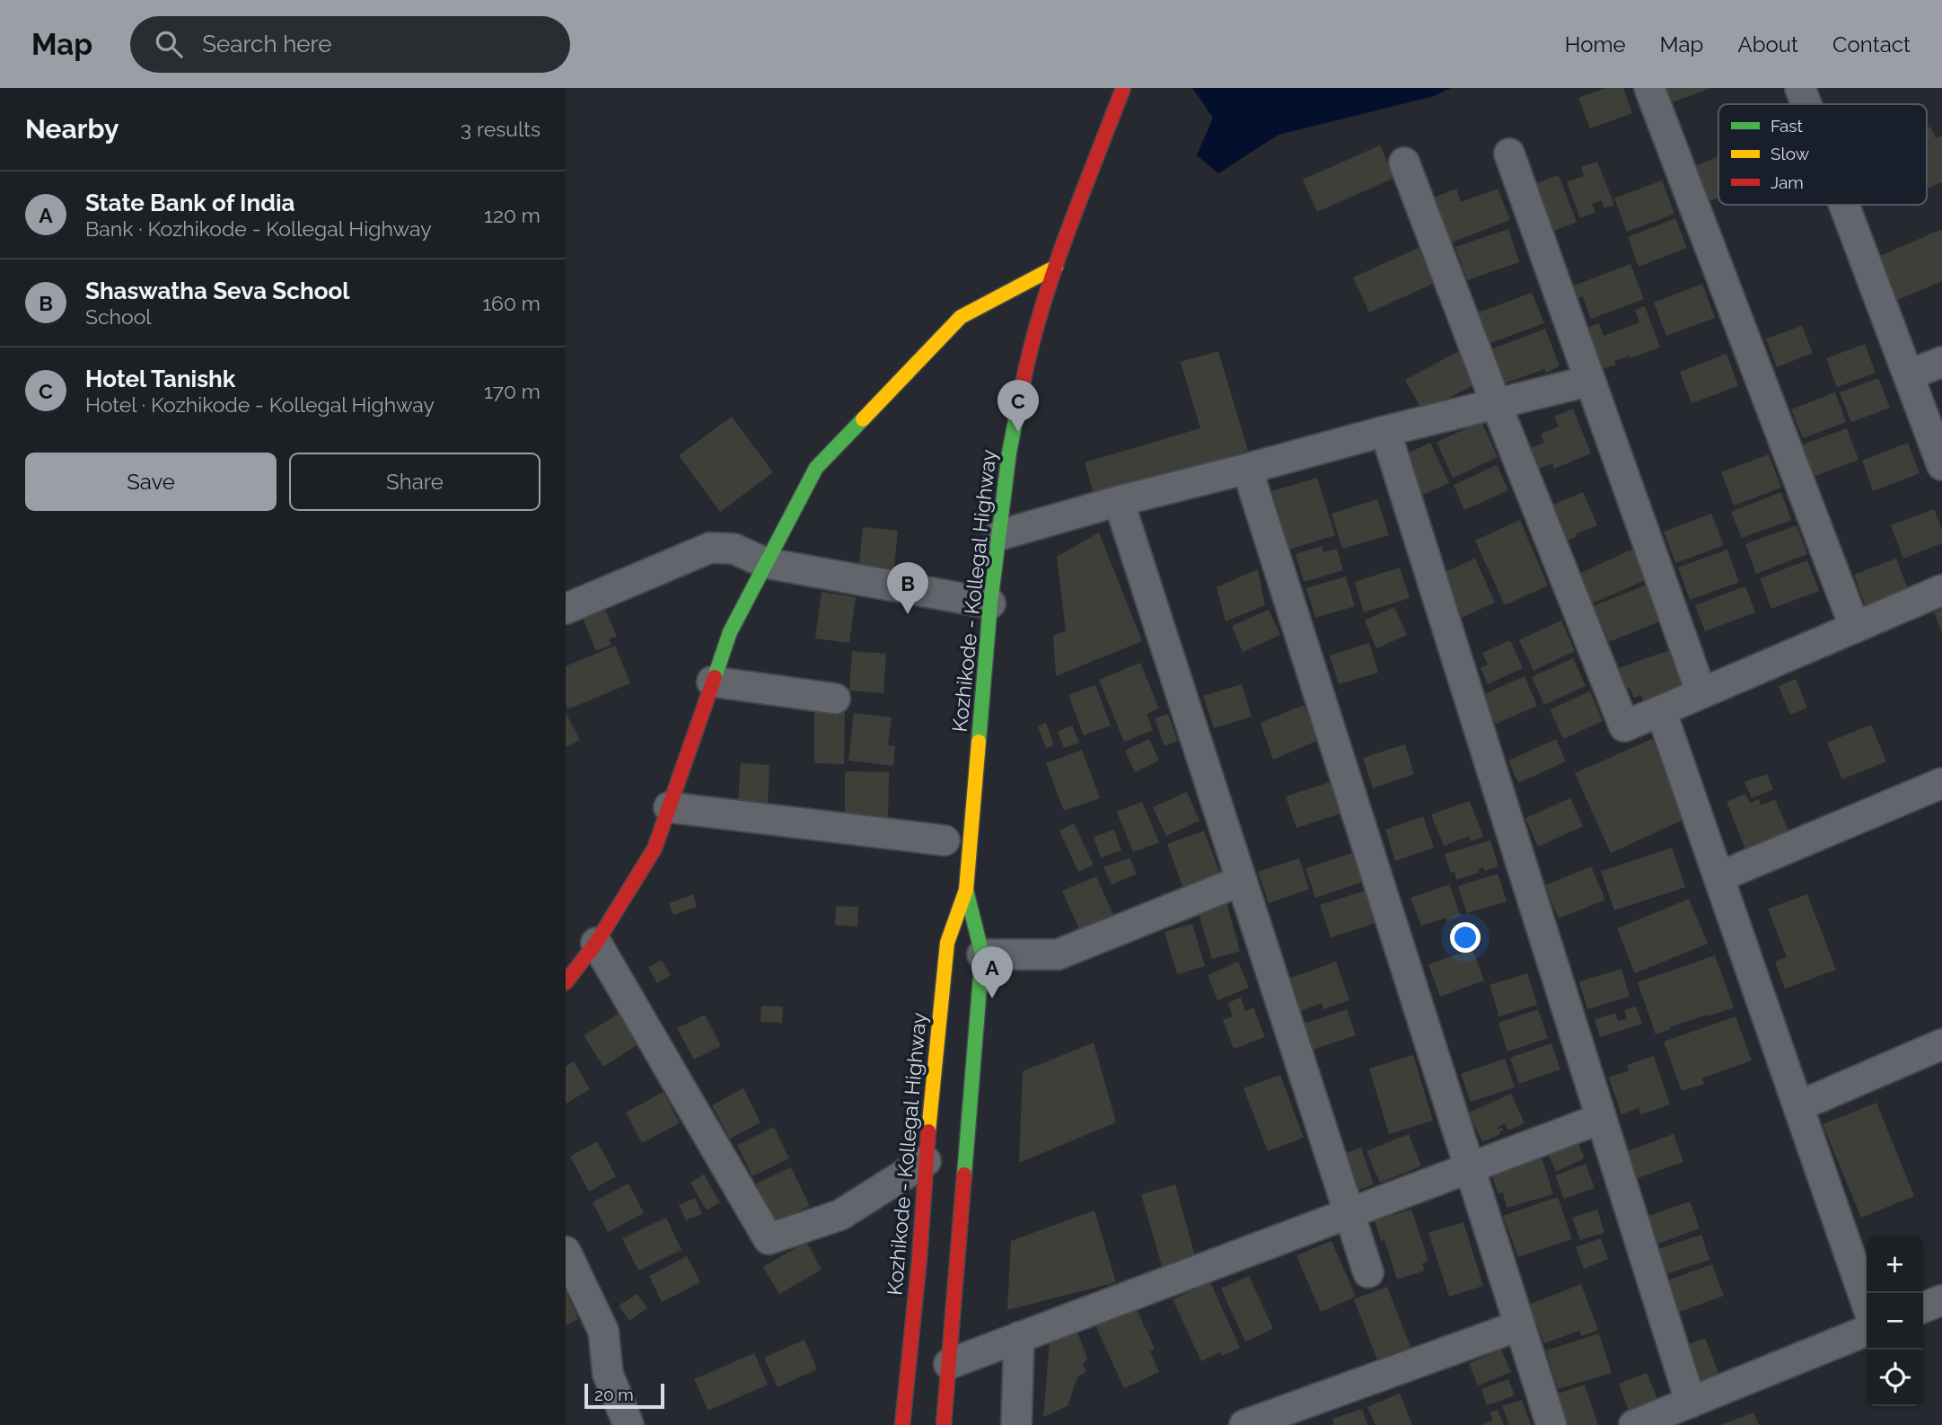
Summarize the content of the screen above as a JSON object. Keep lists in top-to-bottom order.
{
  "streets": {
    "main road": ["Kozhikode - Kollegal Highway"]
  },
  "legend": ["Fast", "Slow", "Jam"],
  "scale_bar": "20 m",
  "page": {
    "header": "Map",
    "search": "Search here",
    "nav": [
      "Home",
      "Map",
      "About",
      "Contact"
    ],
    "heading": ["Nearby", "3 results"],
    "list": [
      {
        "mark": "A",
        "name": "State Bank of India",
        "note": "Bank · Kozhikode - Kollegal Highway",
        "value": "120 m"
      },
      {
        "mark": "B",
        "name": "Shaswatha Seva School",
        "note": "School",
        "value": "160 m"
      },
      {
        "mark": "C",
        "name": "Hotel Tanishk",
        "note": "Hotel · Kozhikode - Kollegal Highway",
        "value": "170 m"
      }
    ],
    "pins": ["C", "B", "A"],
    "buttons": ["Save", "Share"],
    "map_buttons": ["+", "−"],
    "scale": "20 m"
  }
}
